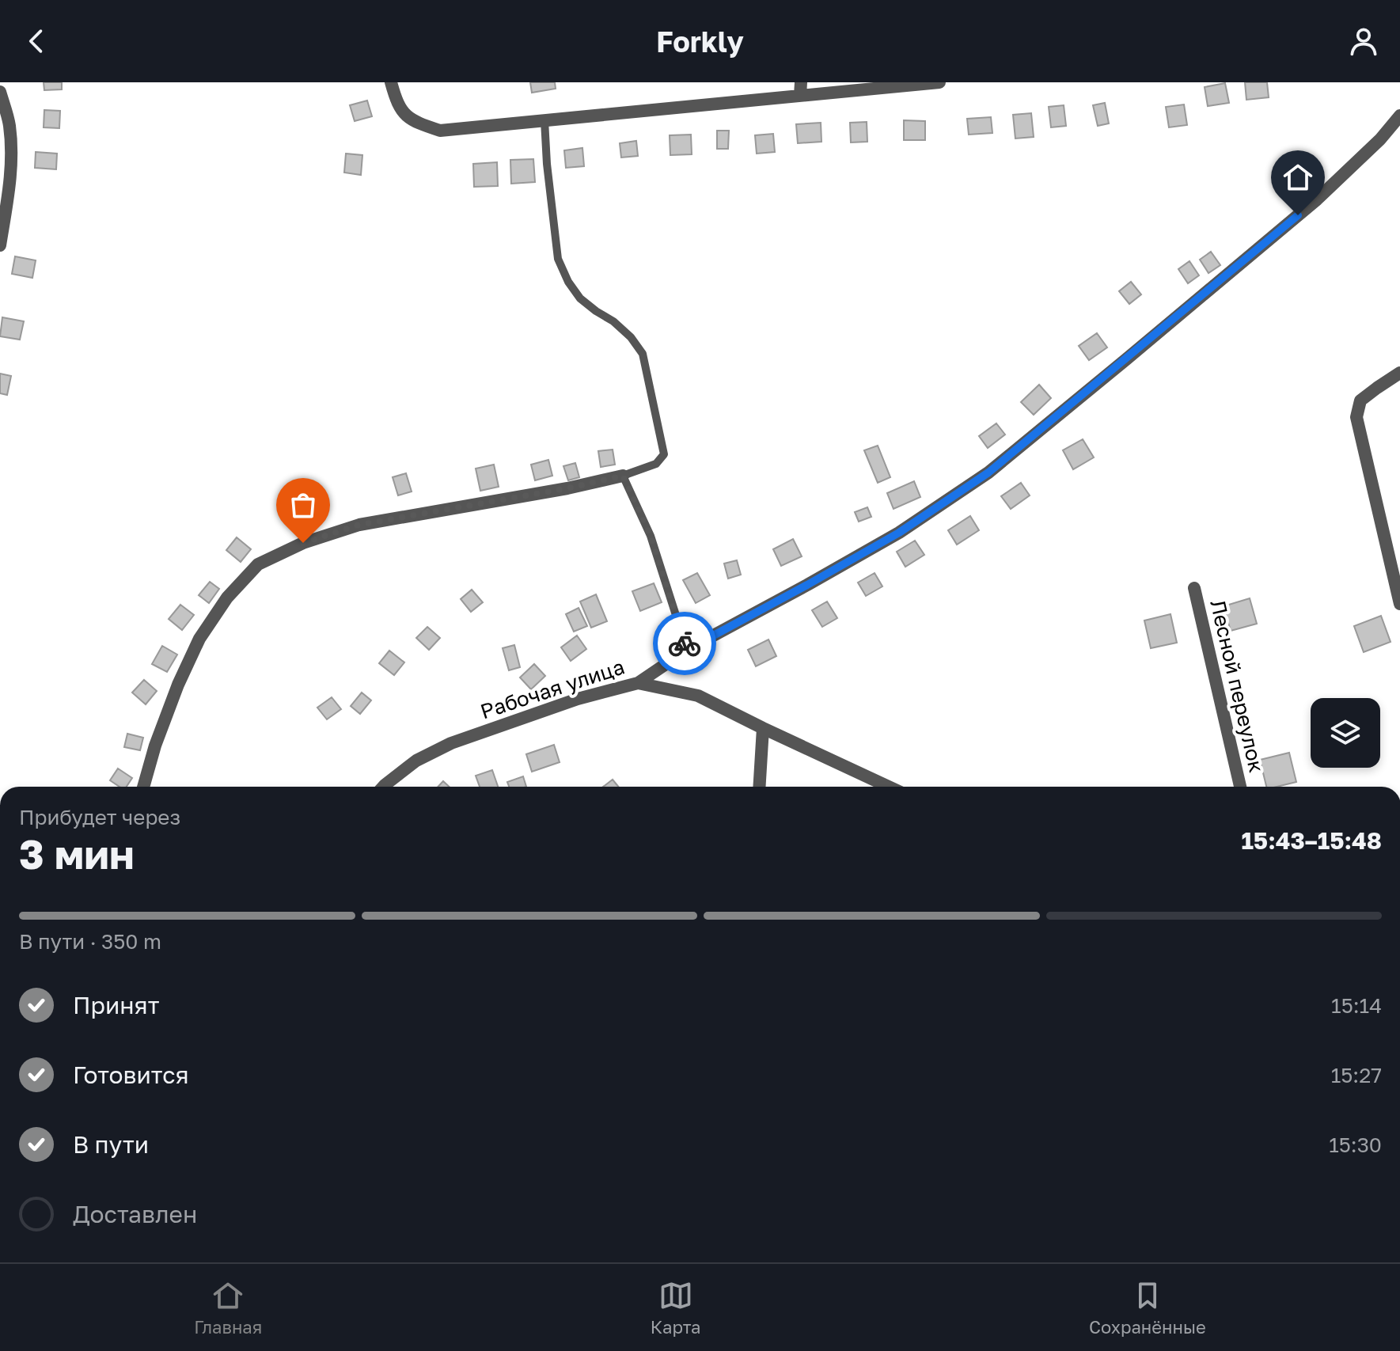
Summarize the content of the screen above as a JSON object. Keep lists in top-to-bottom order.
{
  "streets": {
    "street": ["Лесной переулок", "Рабочая улица"]
  },
  "page": {
    "header": "Forkly",
    "heading": ["3 мин", "Прибудет через", "15:43–15:48"],
    "bar": "В пути · 350 m",
    "list": [
      ["Принят", "15:14"],
      ["Готовится", "15:27"],
      ["В пути", "15:30"],
      "Доставлен"
    ],
    "tabs": ["Главная", "Карта", "Сохранённые"]
  }
}
